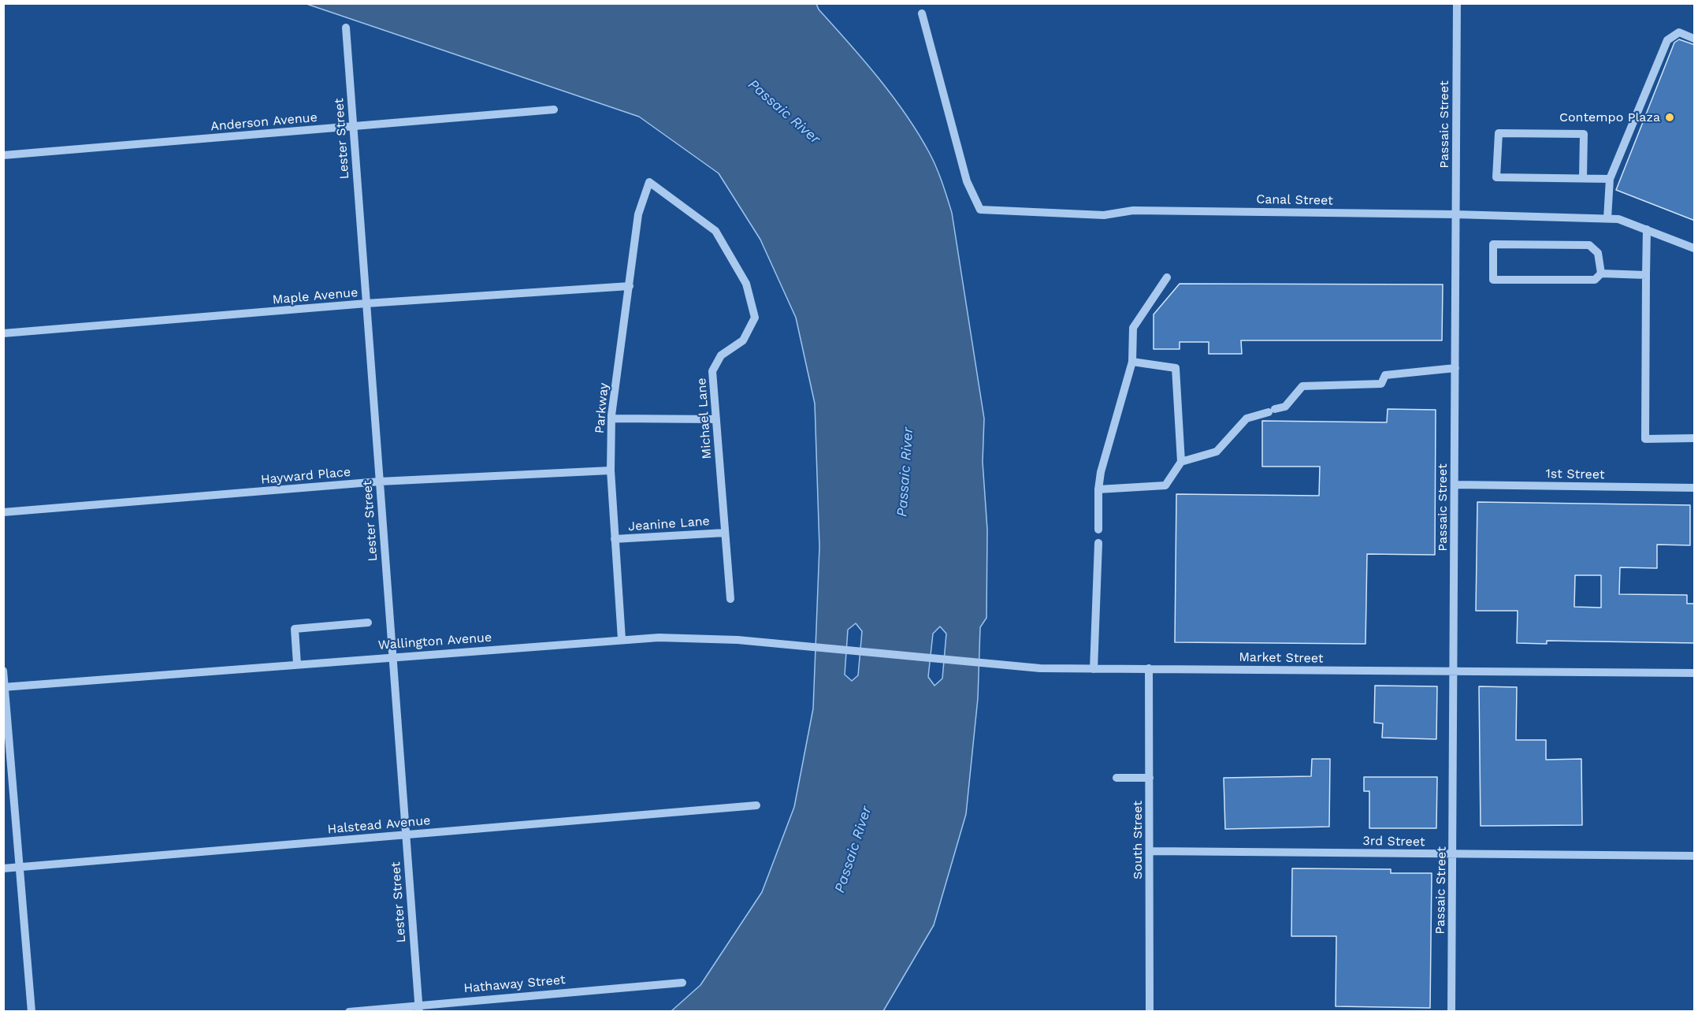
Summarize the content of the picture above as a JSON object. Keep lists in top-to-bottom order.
{
  "streets": {
    "street": [
      "Anderson Avenue",
      "Passaic Street",
      "Lester Street",
      "Canal Street",
      "Maple Avenue",
      "Parkway",
      "Michael Lane",
      "1st Street",
      "Hayward Place",
      "Jeanine Lane",
      "Wallington Avenue",
      "Market Street",
      "Halstead Avenue",
      "South Street",
      "3rd Street",
      "Hathaway Street"
    ]
  },
  "crossings": [
    ["Anderson Avenue", "Lester Street"],
    ["Passaic Street", "Canal Street"],
    ["Passaic Street", "1st Street"],
    ["Passaic Street", "Market Street"],
    ["Passaic Street", "3rd Street"],
    ["Lester Street", "Maple Avenue"],
    ["Lester Street", "Hayward Place"],
    ["Lester Street", "Wallington Avenue"],
    ["Lester Street", "Halstead Avenue"],
    ["Lester Street", "Hathaway Street"],
    ["Maple Avenue", "Parkway"],
    ["Parkway", "Michael Lane"],
    ["Parkway", "Hayward Place"],
    ["Parkway", "Jeanine Lane"],
    ["Parkway", "Wallington Avenue"],
    ["Michael Lane", "Jeanine Lane"],
    ["Wallington Avenue", "Market Street"],
    ["Market Street", "South Street"],
    ["South Street", "3rd Street"]
  ],
  "water": ["Passaic River"],
  "places": ["Contempo Plaza"]
}
